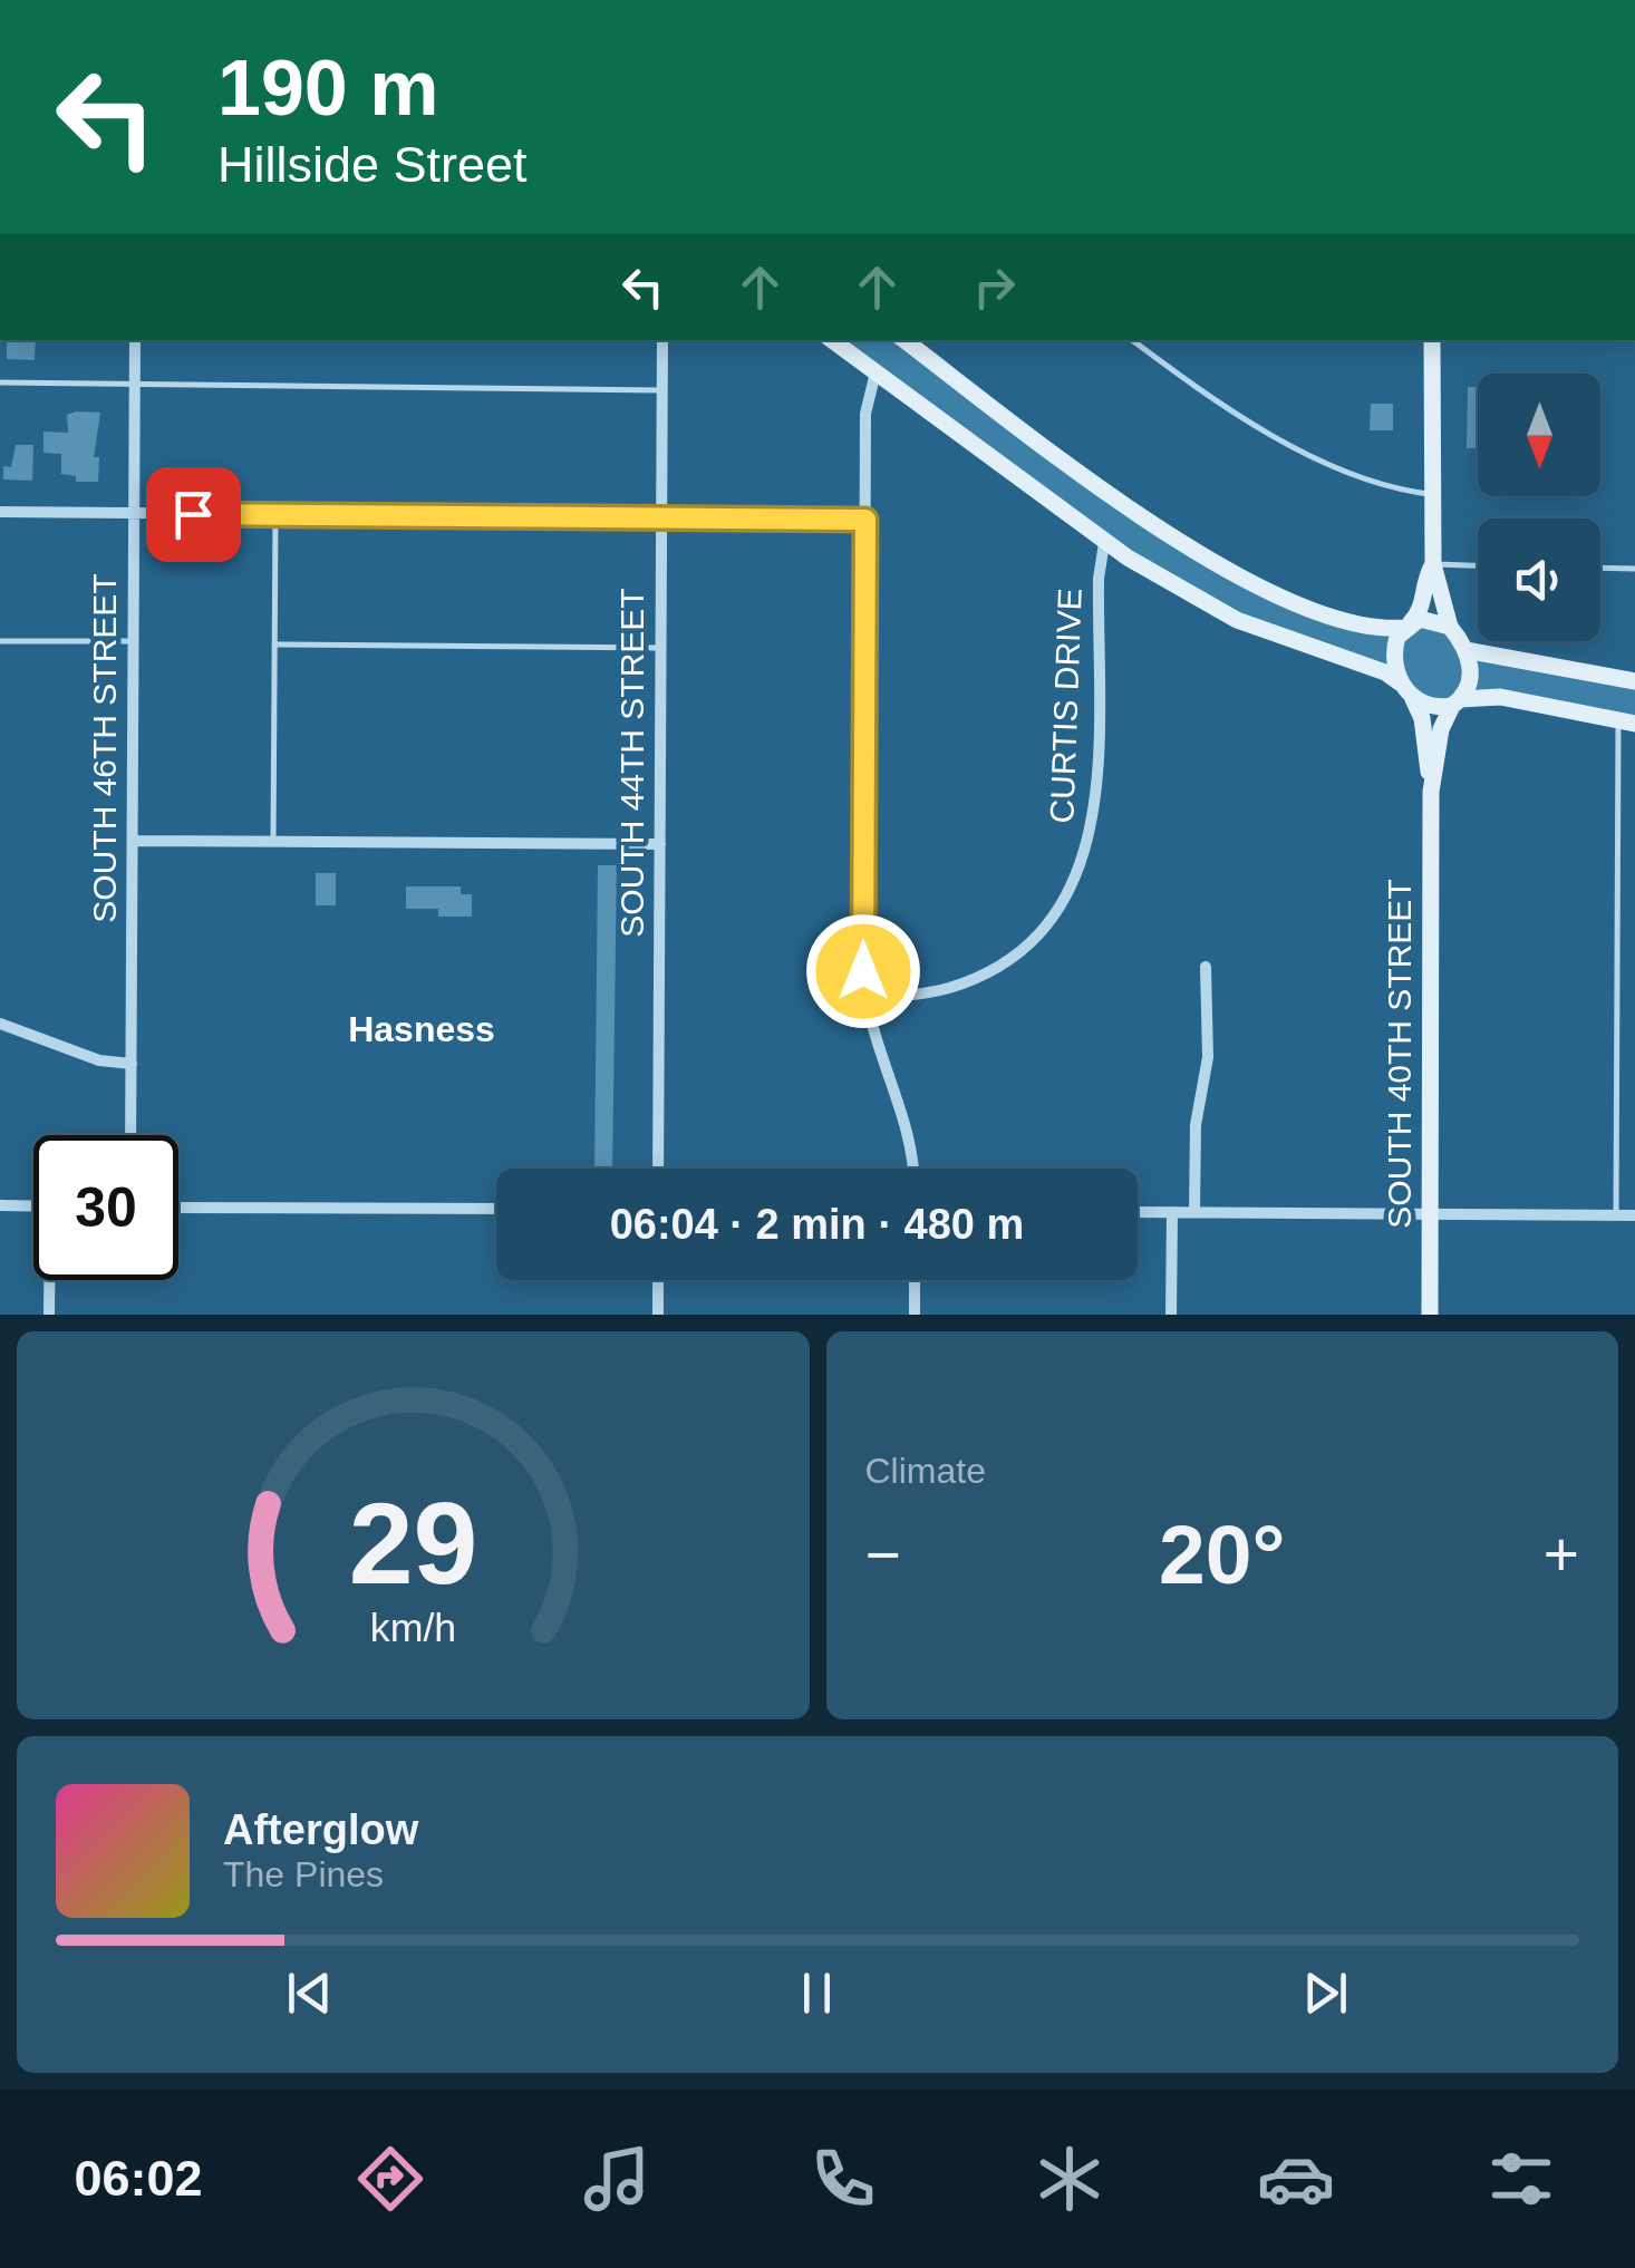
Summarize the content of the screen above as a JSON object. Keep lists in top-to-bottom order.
{
  "streets": {
    "main road": ["SOUTH 40TH STREET"],
    "street": ["CURTIS DRIVE", "SOUTH 46TH STREET", "SOUTH 44TH STREET"]
  },
  "districts": ["Hasness"],
  "north": "bottom",
  "page": {
    "turn": ["190 m", "Hillside Street"],
    "limit": "30",
    "trip": "06:04 · 2 min · 480 m",
    "tile": "Climate",
    "heat": ["−", "20°", "+"],
    "song": ["Afterglow", "The Pines"],
    "tabs": "06:02",
    "gauge": ["29", "km/h"]
  }
}
